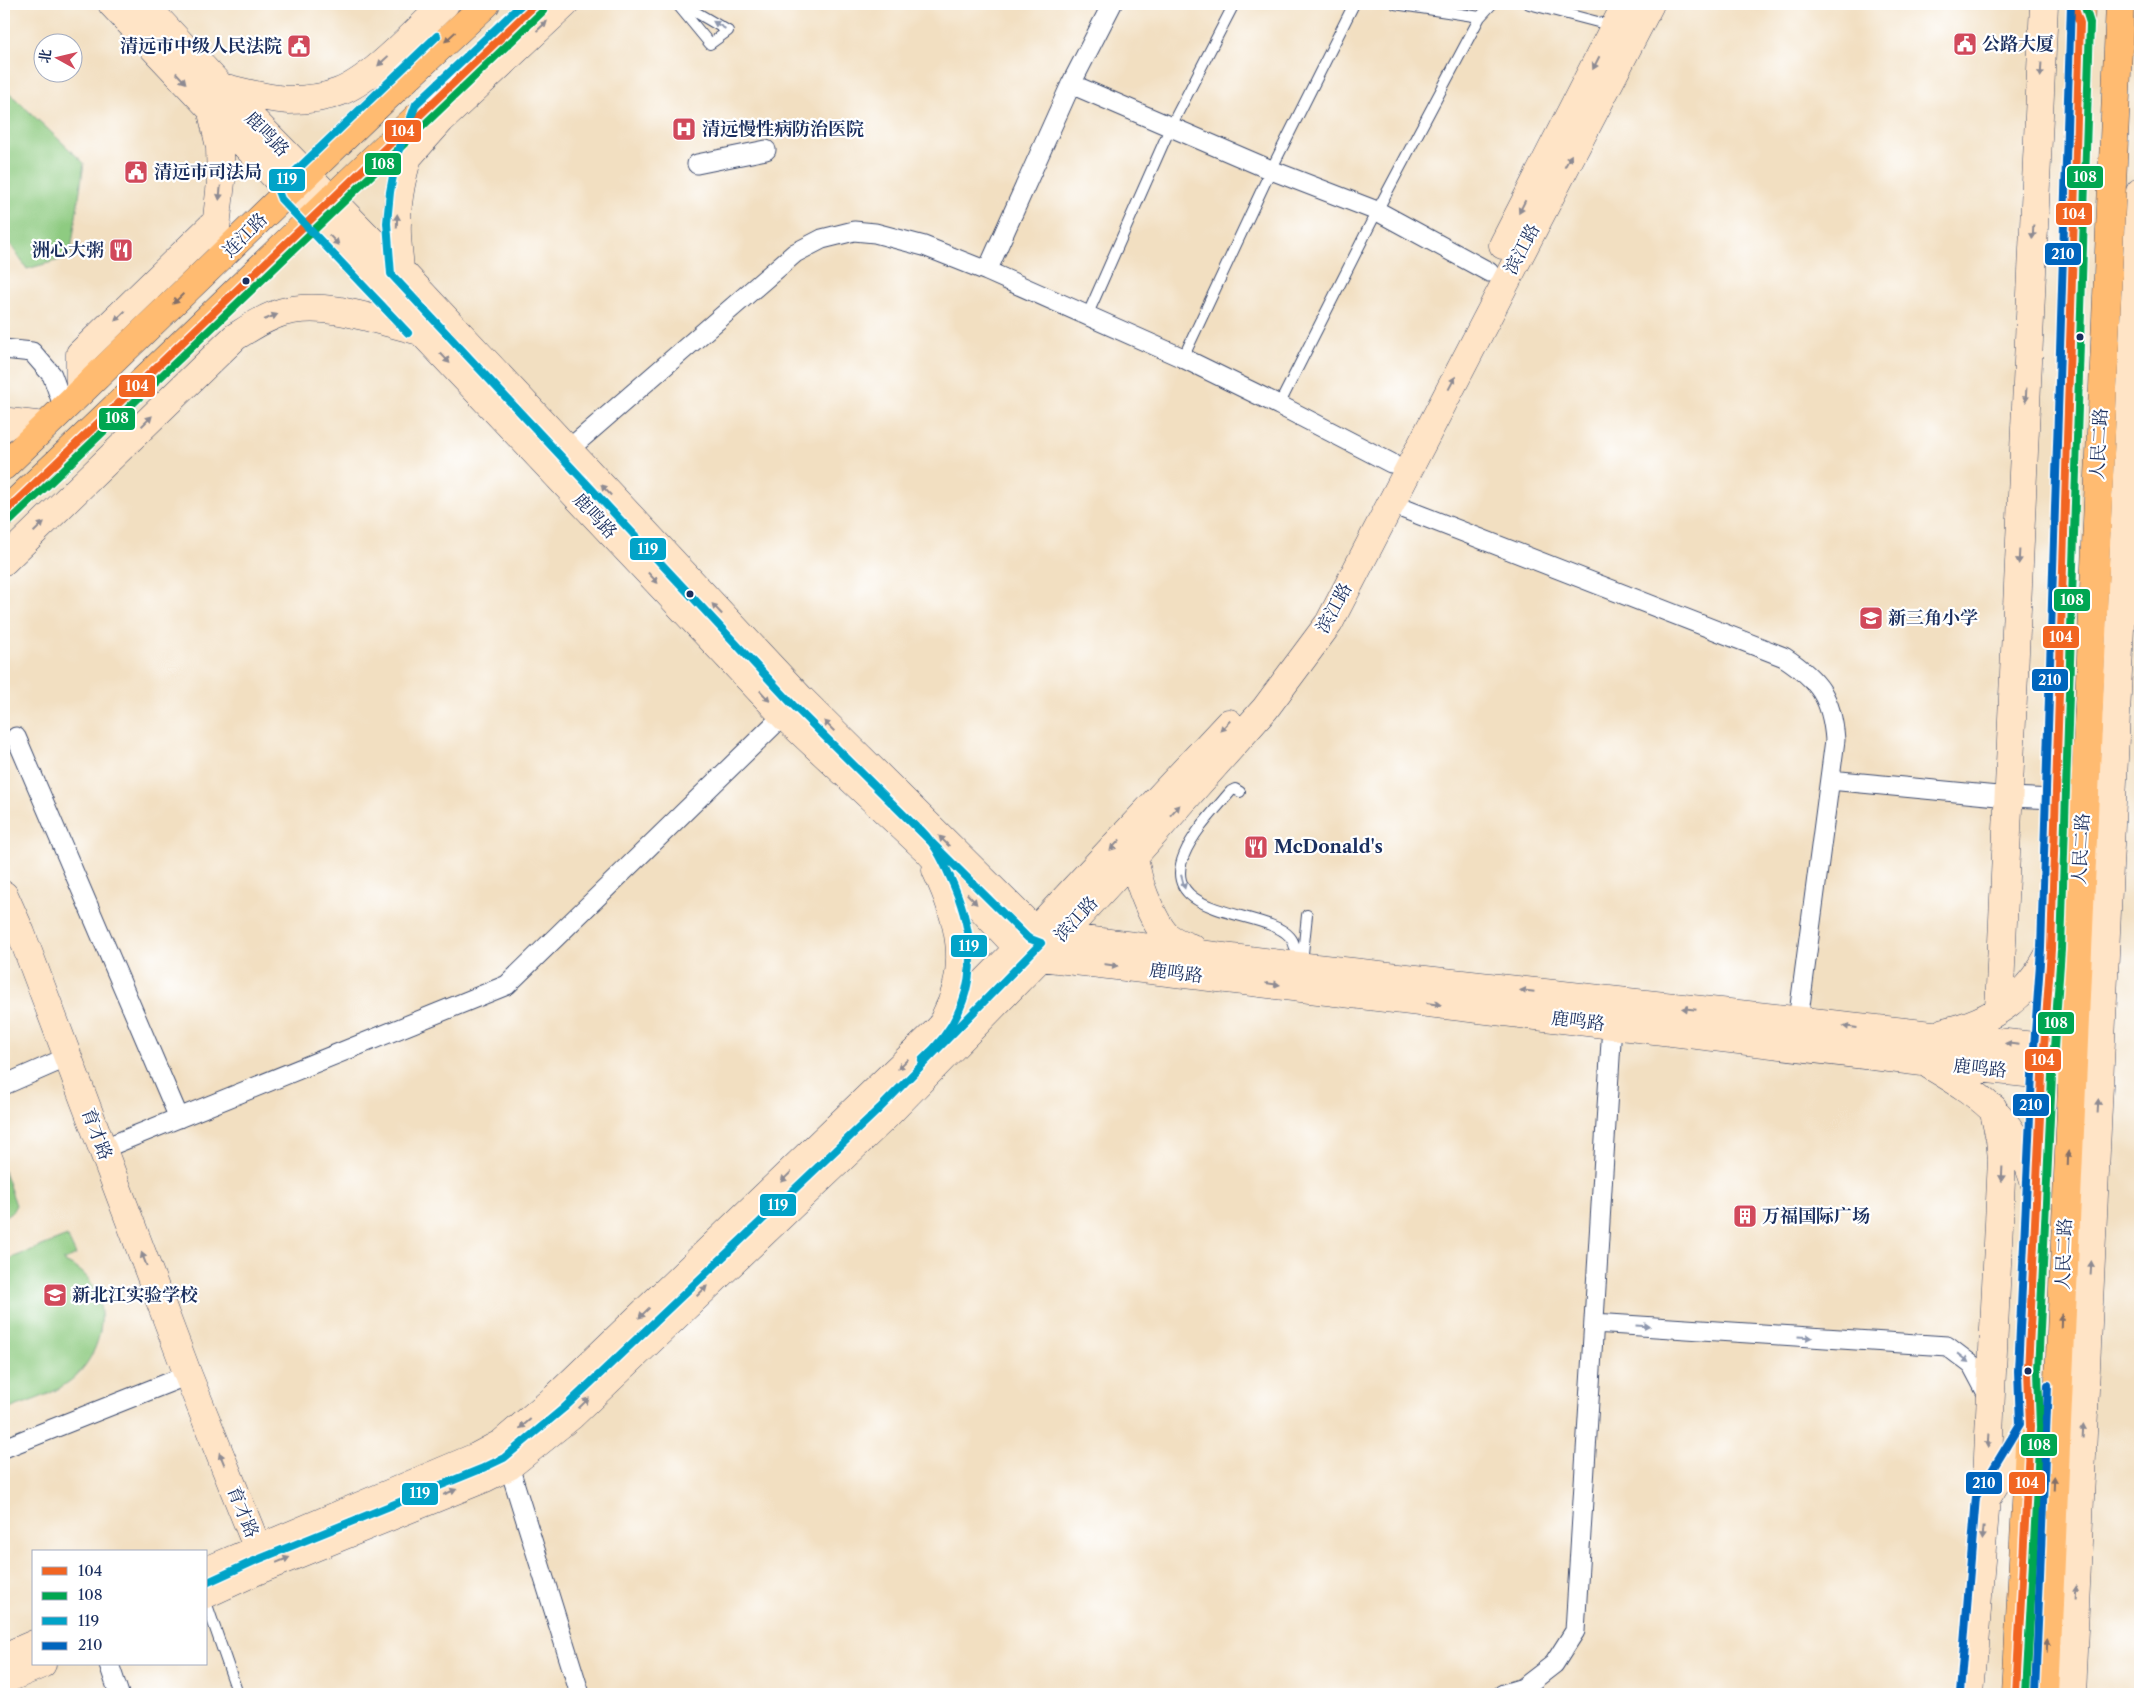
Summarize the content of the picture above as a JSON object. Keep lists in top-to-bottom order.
{
  "streets": {
    "main road": ["连江路", "人民二路"],
    "street": ["鹿鸣路", "滨江路", "育才路"]
  },
  "crossings": [
    ["鹿鸣路", "连江路"],
    ["鹿鸣路", "滨江路"],
    ["鹿鸣路", "人民二路"],
    ["滨江路", "育才路"]
  ],
  "places": {
    "public building": ["公路大厦", "清远市中级人民法院", "清远市司法局"],
    "hospital": ["清远慢性病防治医院"],
    "restaurant": ["洲心大粥", "McDonald's"],
    "school or university": ["新三角小学", "新北江实验学校"],
    "building": ["万福国际广场"]
  },
  "lines": [
    "transit line 104",
    "transit line 108",
    "transit line 119",
    "transit line 210"
  ],
  "legend": [
    "104",
    "108",
    "119",
    "210"
  ],
  "north": "left"
}
